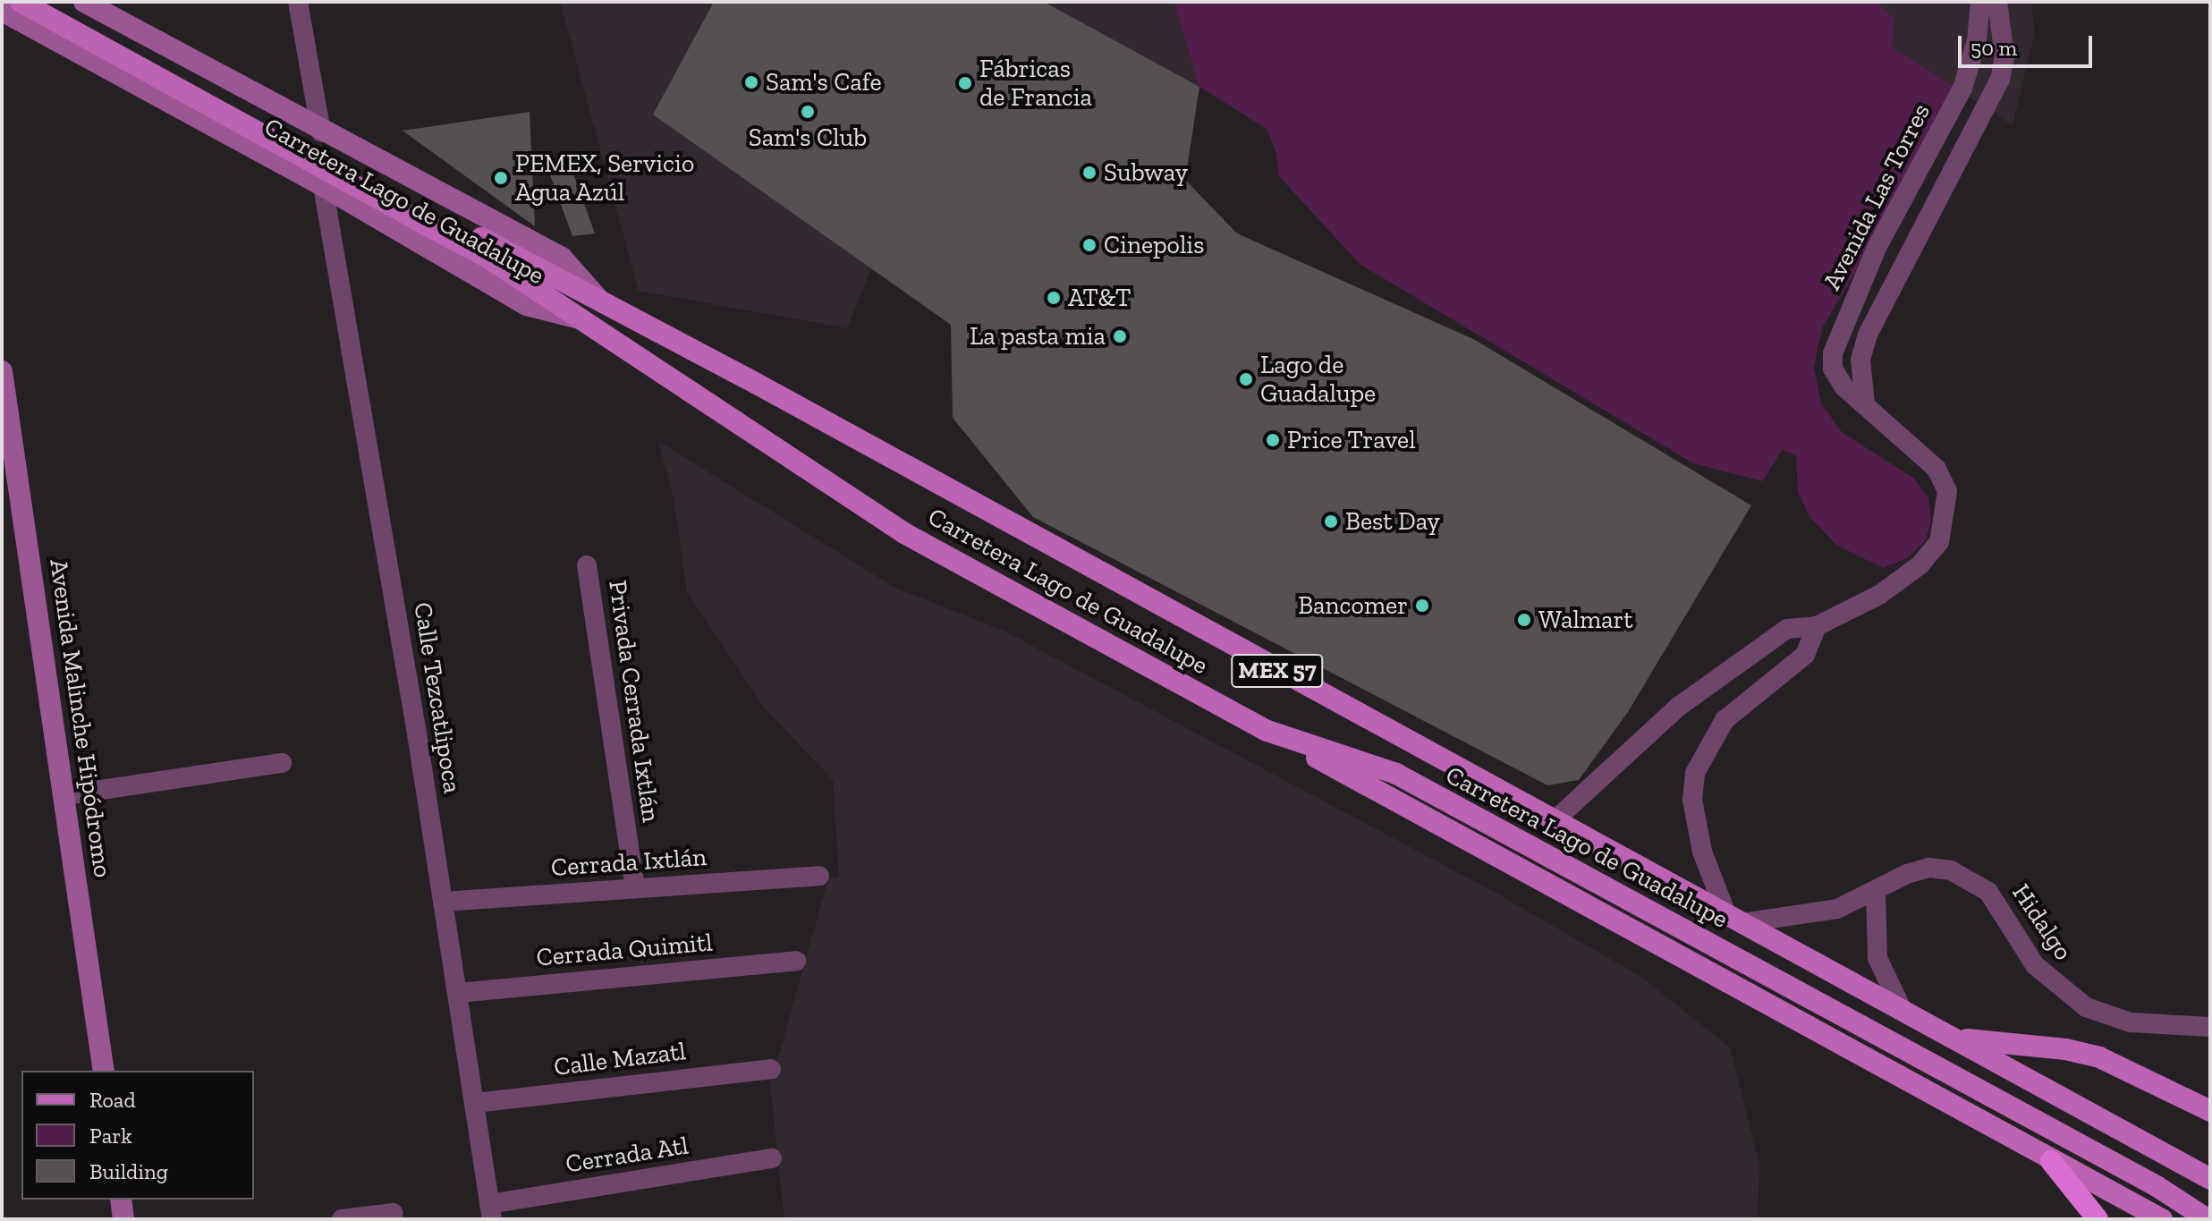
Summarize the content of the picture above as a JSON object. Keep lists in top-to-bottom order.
{
  "streets": {
    "main road": ["Carretera Lago de Guadalupe", "MEX 57"],
    "street": [
      "Avenida Las Torres",
      "Calle Tezcatlipoca",
      "Privada Cerrada Ixtlán",
      "Avenida Malinche Hipódromo",
      "Cerrada Ixtlán",
      "Hidalgo",
      "Cerrada Quimitl",
      "Calle Mazatl",
      "Cerrada Atl"
    ]
  },
  "crossings": [
    ["Avenida Las Torres", "Carretera Lago de Guadalupe"],
    ["Carretera Lago de Guadalupe", "Calle Tezcatlipoca"],
    ["Carretera Lago de Guadalupe", "Hidalgo"],
    ["Calle Tezcatlipoca", "Cerrada Ixtlán"],
    ["Calle Tezcatlipoca", "Cerrada Quimitl"],
    ["Calle Tezcatlipoca", "Calle Mazatl"],
    ["Calle Tezcatlipoca", "Cerrada Atl"],
    ["Privada Cerrada Ixtlán", "Cerrada Ixtlán"]
  ],
  "places": [
    "Sam's Cafe",
    "Fábricas de Francia",
    "Sam's Club",
    "Subway",
    "PEMEX, Servicio Agua Azúl",
    "Cinepolis",
    "AT&T",
    "La pasta mia",
    "Lago de Guadalupe",
    "Price Travel",
    "Best Day",
    "Bancomer",
    "Walmart"
  ],
  "legend": ["Road", "Park", "Building"],
  "scale_bar": "50 m"
}
